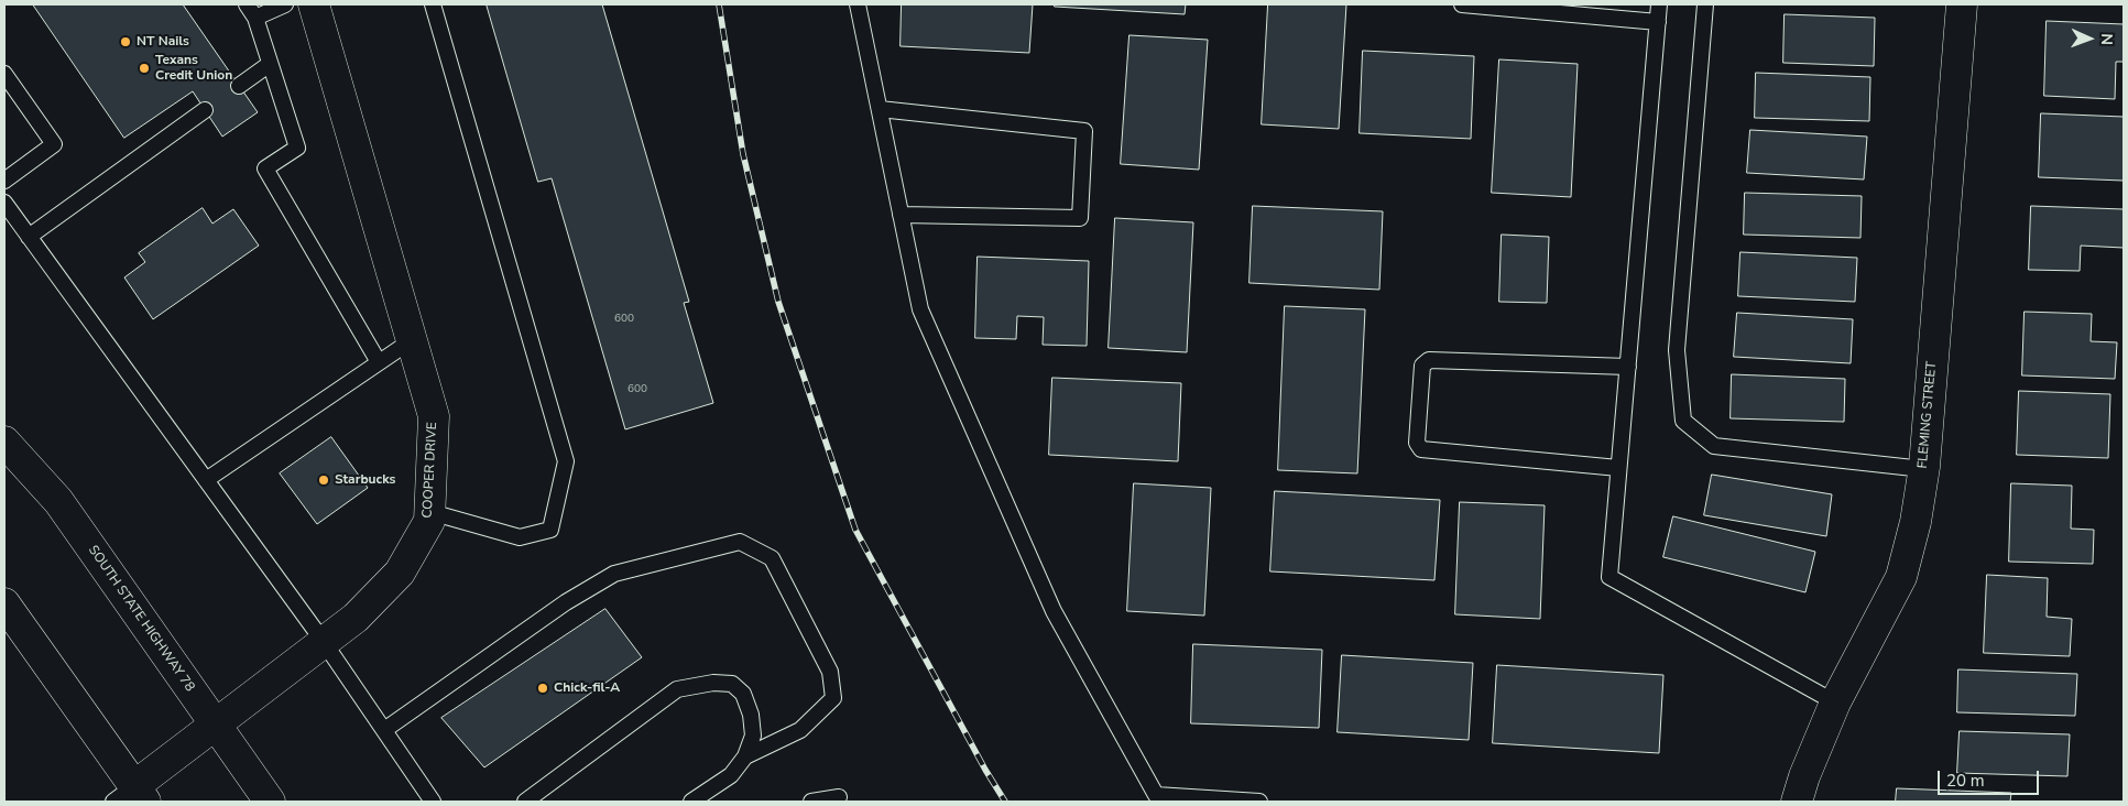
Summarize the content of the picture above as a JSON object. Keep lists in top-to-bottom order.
{
  "streets": {
    "street": ["FLEMING STREET", "COOPER DRIVE", "SOUTH STATE HIGHWAY 78"]
  },
  "crossings": [
    ["COOPER DRIVE", "SOUTH STATE HIGHWAY 78"]
  ],
  "places": [
    "NT Nails",
    "Texans Credit Union",
    "Starbucks",
    "Chick-fil-A"
  ],
  "house_numbers": ["600", "600"],
  "scale_bar": "20 m",
  "north": "right"
}
